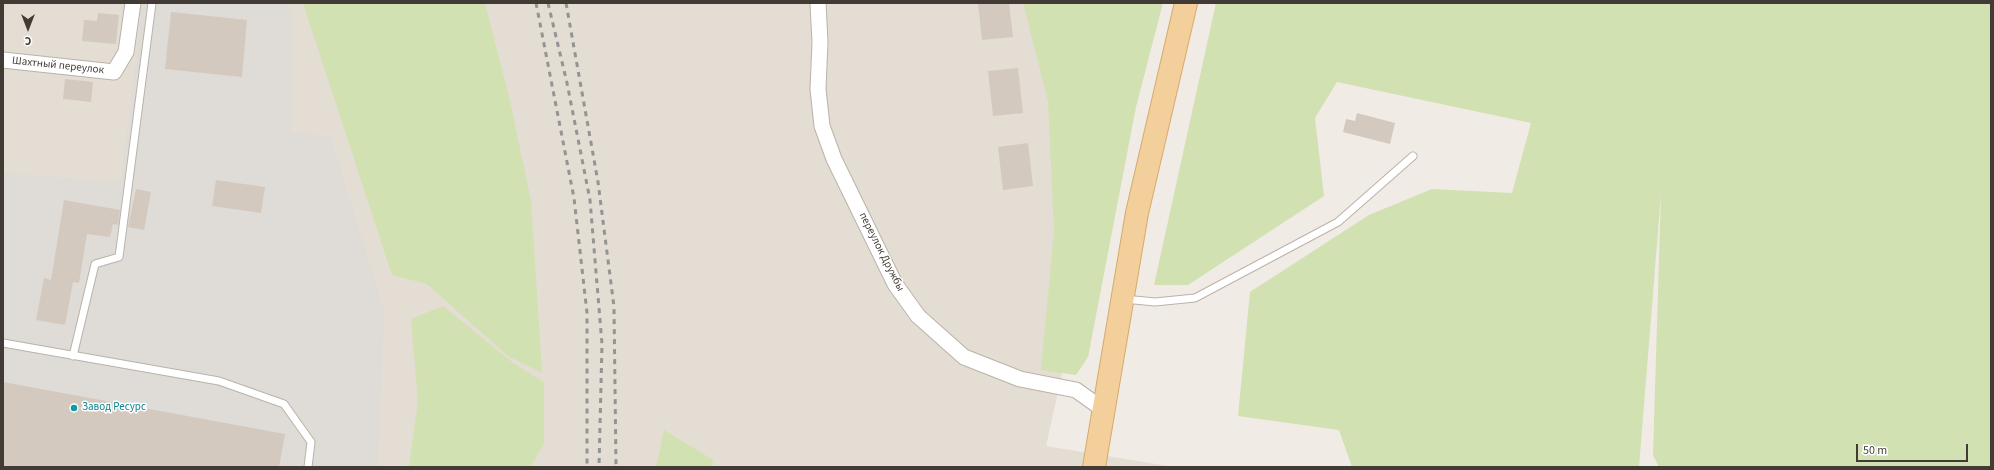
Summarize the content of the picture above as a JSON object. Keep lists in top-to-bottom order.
{
  "streets": {
    "street": ["Шахтный переулок", "переулок Дружбы"]
  },
  "places": ["Завод Ресурс"],
  "scale_bar": "50 m",
  "north": "bottom"
}
